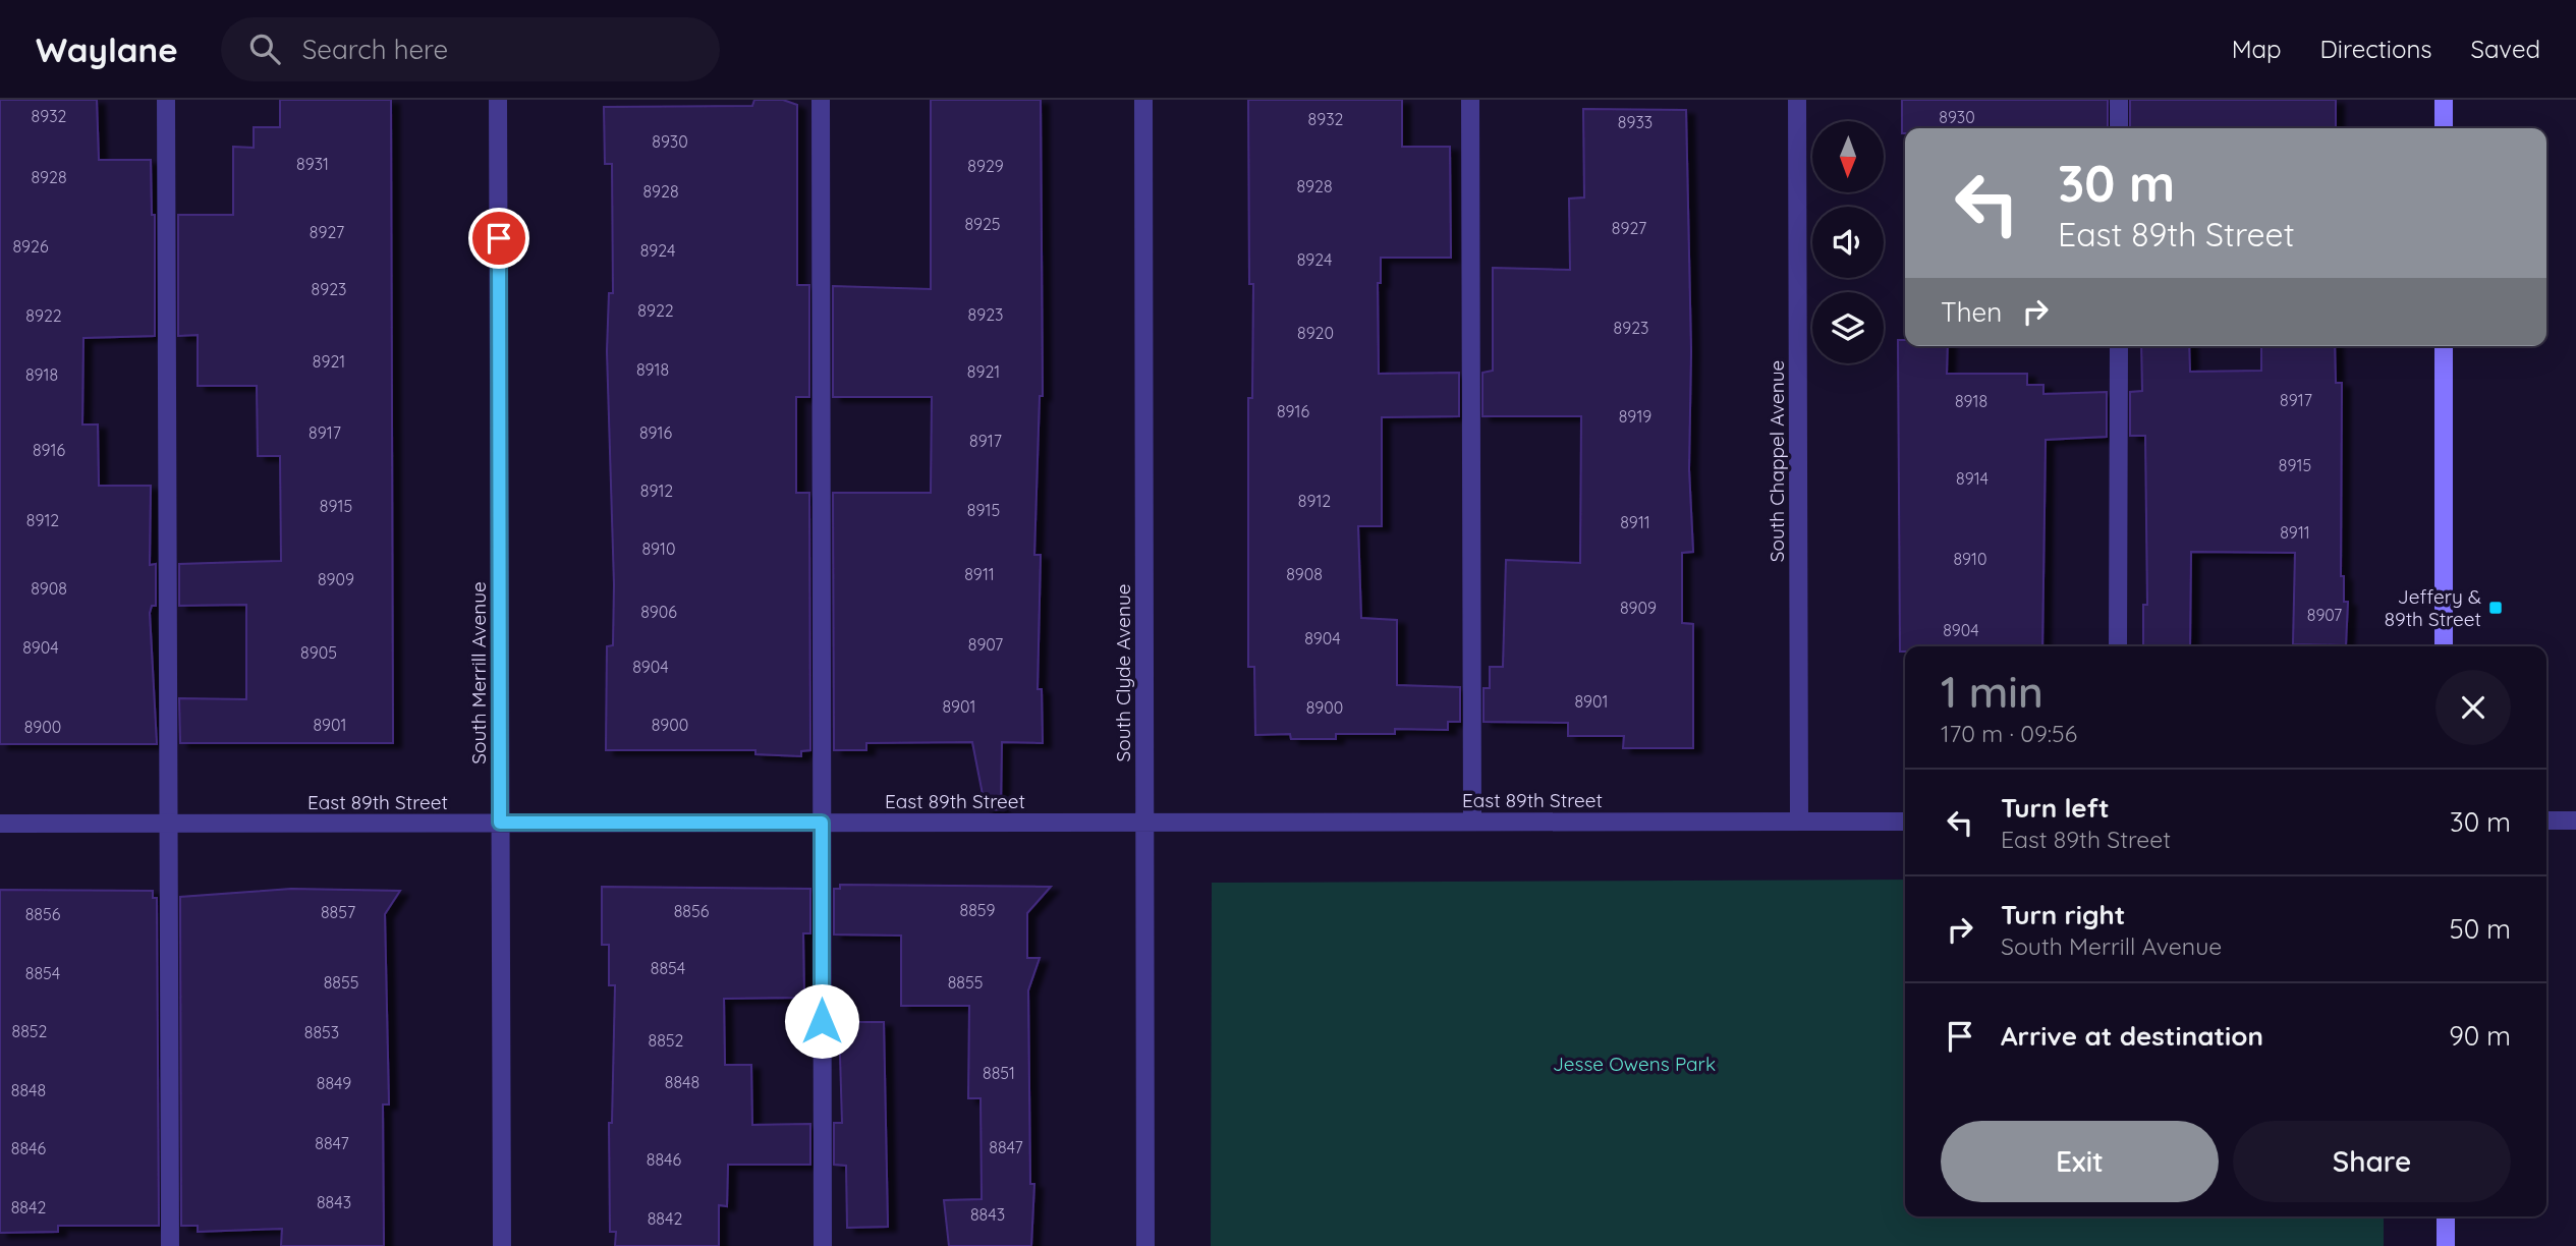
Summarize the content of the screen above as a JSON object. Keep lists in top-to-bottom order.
{
  "streets": {
    "street": [
      "South Chappel Avenue",
      "South Merrill Avenue",
      "South Clyde Avenue",
      "East 89th Street"
    ]
  },
  "crossings": [
    ["South Chappel Avenue", "East 89th Street"],
    ["South Merrill Avenue", "East 89th Street"],
    ["South Clyde Avenue", "East 89th Street"]
  ],
  "parks": ["Jesse Owens Park"],
  "places": {
    "transit": ["Jeffery & 89th Street"]
  },
  "house_numbers": [
    "8932",
    "8930",
    "8932",
    "8933",
    "8930",
    "8931",
    "8929",
    "8928",
    "8928",
    "8928",
    "8925",
    "8927",
    "8927",
    "8926",
    "8924",
    "8924",
    "8923",
    "8922",
    "8923",
    "8922",
    "8923",
    "8920",
    "8921",
    "8918",
    "8921",
    "8918",
    "8917",
    "8918",
    "8916",
    "8919",
    "8917",
    "8916",
    "8917",
    "8916",
    "8915",
    "8914",
    "8912",
    "8912",
    "8915",
    "8915",
    "8912",
    "8911",
    "8911",
    "8910",
    "8910",
    "8911",
    "8908",
    "8909",
    "8908",
    "8909",
    "8906",
    "8907",
    "8904",
    "8904",
    "8907",
    "8904",
    "8905",
    "8904",
    "8901",
    "8901",
    "8900",
    "8901",
    "8900",
    "8900",
    "8859",
    "8856",
    "8857",
    "8856",
    "8854",
    "8854",
    "8855",
    "8855",
    "8852",
    "8853",
    "8852",
    "8851",
    "8848",
    "8849",
    "8848",
    "8847",
    "8847",
    "8846",
    "8846",
    "8843",
    "8842",
    "8843",
    "8842"
  ],
  "north": "bottom",
  "page": {
    "header": "Waylane",
    "search": "Search here",
    "nav": ["Map", "Directions", "Saved"],
    "turn": ["30 m", "East 89th Street"],
    "then": "Then",
    "heading": ["1 min", "170 m · 09:56"],
    "list": [
      {
        "name": "Turn left",
        "note": "East 89th Street",
        "value": "30 m"
      },
      {
        "name": "Turn right",
        "note": "South Merrill Avenue",
        "value": "50 m"
      },
      {
        "name": "Arrive at destination",
        "value": "90 m"
      }
    ],
    "buttons": ["Exit", "Share"]
  }
}
